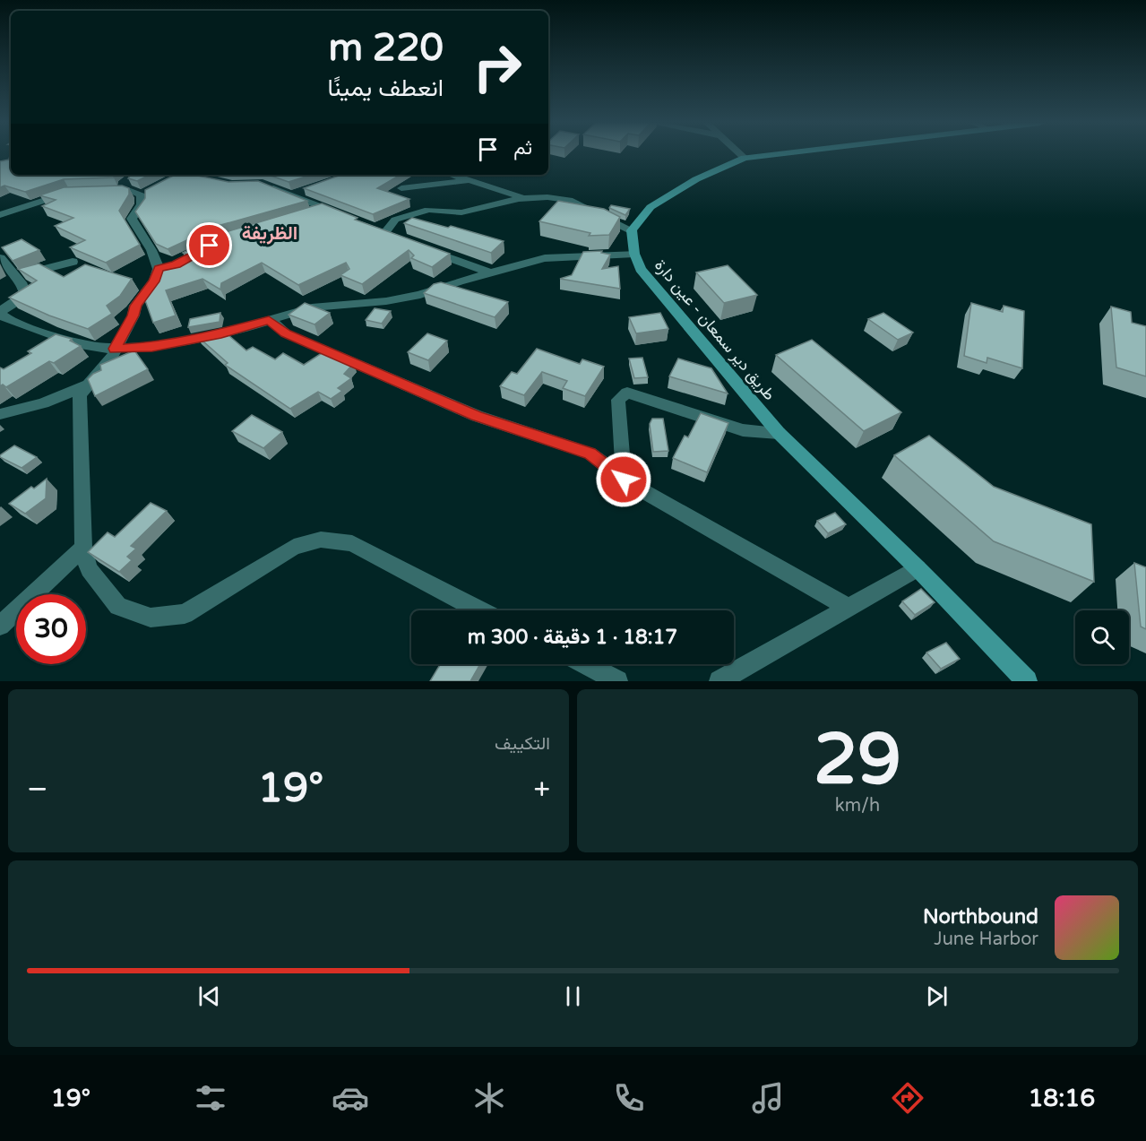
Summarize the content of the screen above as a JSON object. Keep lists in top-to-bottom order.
{
  "streets": {
    "main road": ["طريق دير سمعان - عين دارة"]
  },
  "districts": ["الظريفة"],
  "page": {
    "turn": ["220 m", "انعطف يمينًا"],
    "then": "ثم",
    "limit": "30",
    "trip": "18:17 · 1 دقيقة · 300 m",
    "tile": [
      ["29", "km/h"],
      "التكييف"
    ],
    "heat": ["−", "19°", "+"],
    "song": ["Northbound", "June Harbor"],
    "tabs": ["18:16", "19°"]
  }
}
